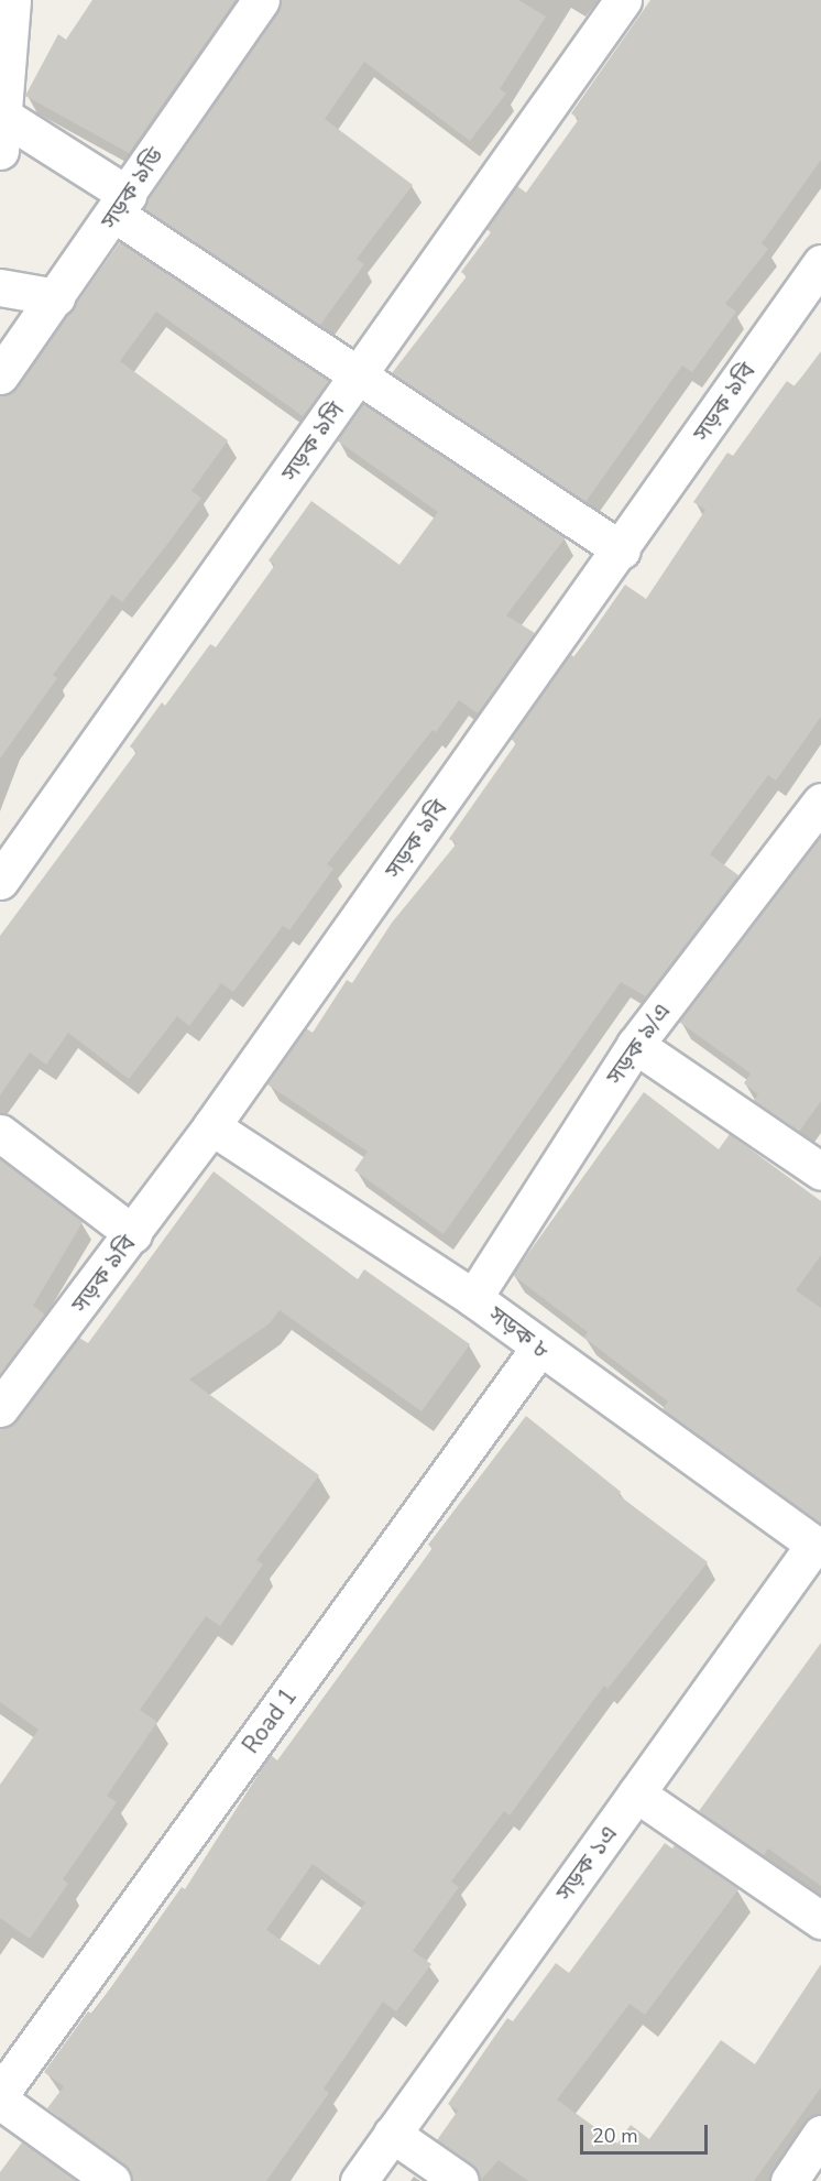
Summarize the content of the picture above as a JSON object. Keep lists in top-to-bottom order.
{
  "streets": {
    "street": [
      "সড়ক ৯ডি",
      "সড়ক ৯বি",
      "সড়ক ৯সি",
      "সড়ক ৯/এ",
      "সড়ক ৮",
      "Road 1",
      "সড়ক ১এ"
    ]
  },
  "crossings": [
    ["সড়ক ৯বি", "সড়ক ৮"],
    ["সড়ক ৯/এ", "সড়ক ৮"],
    ["সড়ক ৮", "Road 1"],
    ["সড়ক ৮", "সড়ক ১এ"]
  ],
  "scale_bar": "20 m"
}
